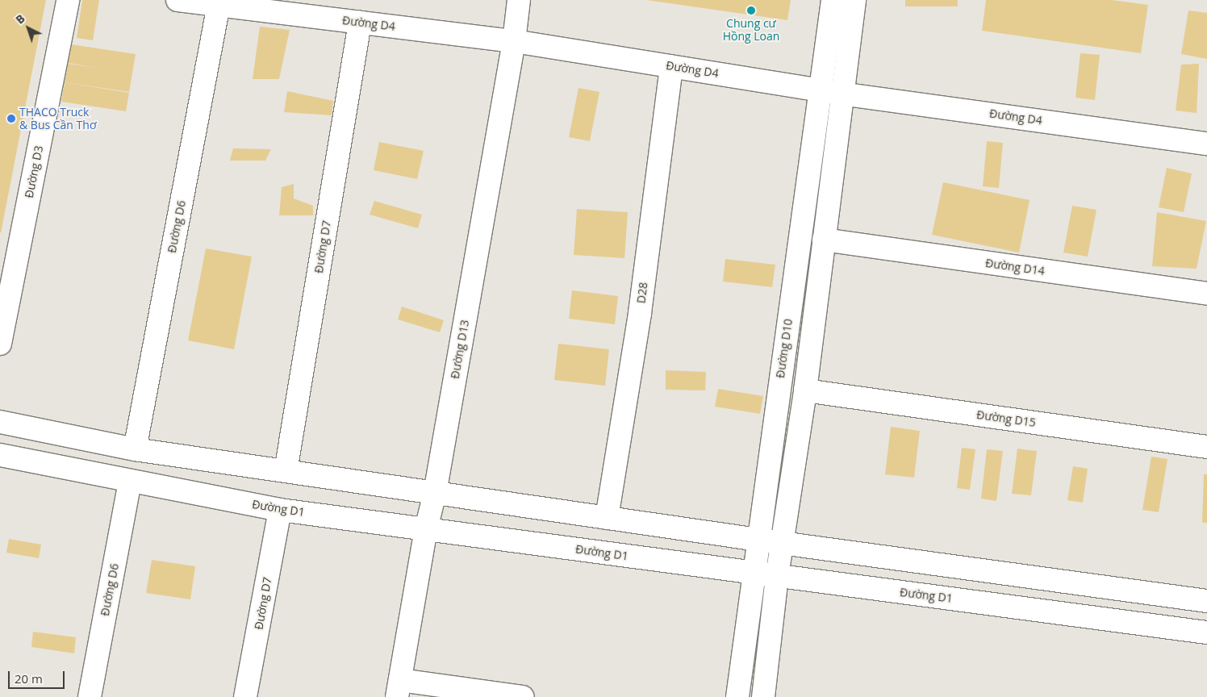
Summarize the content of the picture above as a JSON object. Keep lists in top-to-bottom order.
{
  "streets": {
    "street": [
      "Đường D4",
      "Đường D3",
      "Đường D6",
      "Đường D7",
      "Đường D14",
      "D28",
      "Đường D10",
      "Đường D13",
      "Đường D15",
      "Đường D1"
    ]
  },
  "crossings": [
    ["Đường D4", "Đường D6"],
    ["Đường D4", "Đường D7"],
    ["Đường D4", "D28"],
    ["Đường D4", "Đường D10"],
    ["Đường D4", "Đường D13"],
    ["Đường D6", "Đường D1"],
    ["Đường D7", "Đường D1"],
    ["Đường D14", "Đường D10"],
    ["Đường D10", "Đường D15"],
    ["Đường D10", "Đường D1"],
    ["Đường D13", "Đường D1"]
  ],
  "places": ["Chung cư Hồng Loan", "THACO Truck & Bus Cần Thơ"],
  "scale_bar": "20 m",
  "north": "top left"
}
